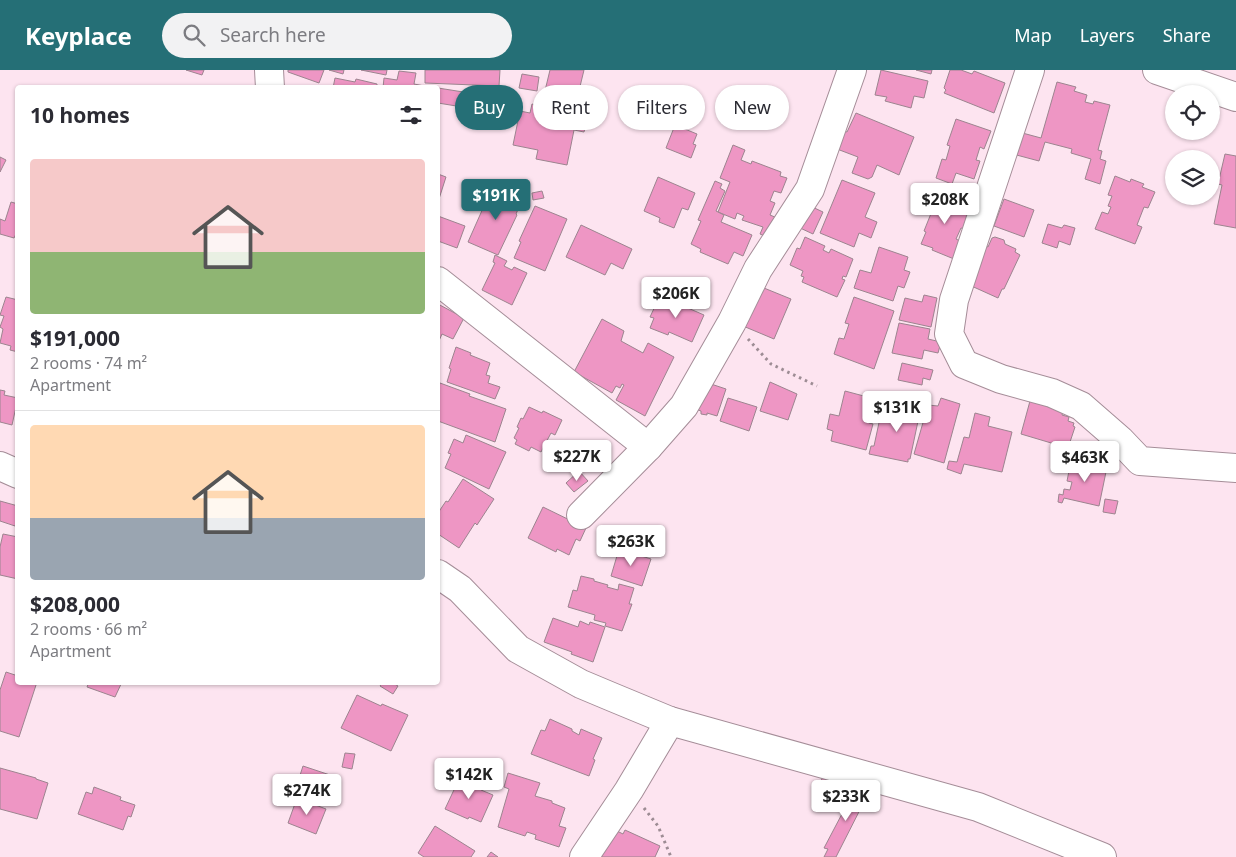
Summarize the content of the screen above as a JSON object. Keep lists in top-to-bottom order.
{
  "page": {
    "header": "Keyplace",
    "search": "Search here",
    "nav": ["Map", "Layers", "Share"],
    "chip": [
      "Buy",
      "Rent",
      "Filters",
      "New"
    ],
    "heading": "10 homes",
    "list": [
      {
        "name": "$191,000",
        "note": "2 rooms · 74 m² · Apartment"
      },
      {
        "name": "$208,000",
        "note": "2 rooms · 66 m² · Apartment"
      }
    ],
    "price": [
      "$191K",
      "$208K",
      "$206K",
      "$131K",
      "$227K",
      "$463K",
      "$263K",
      "$142K",
      "$274K",
      "$233K"
    ]
  }
}
